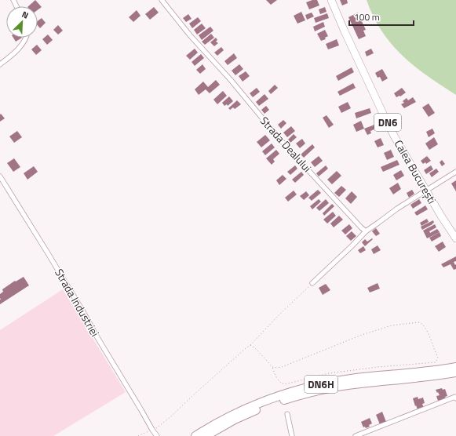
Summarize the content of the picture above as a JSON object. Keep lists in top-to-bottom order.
{
  "streets": {
    "highway": ["DN6H"],
    "main road": ["DN6", "Calea București"],
    "street": ["Strada Dealului", "Strada Industriei"]
  },
  "scale_bar": "100 m",
  "north": "top right"
}
